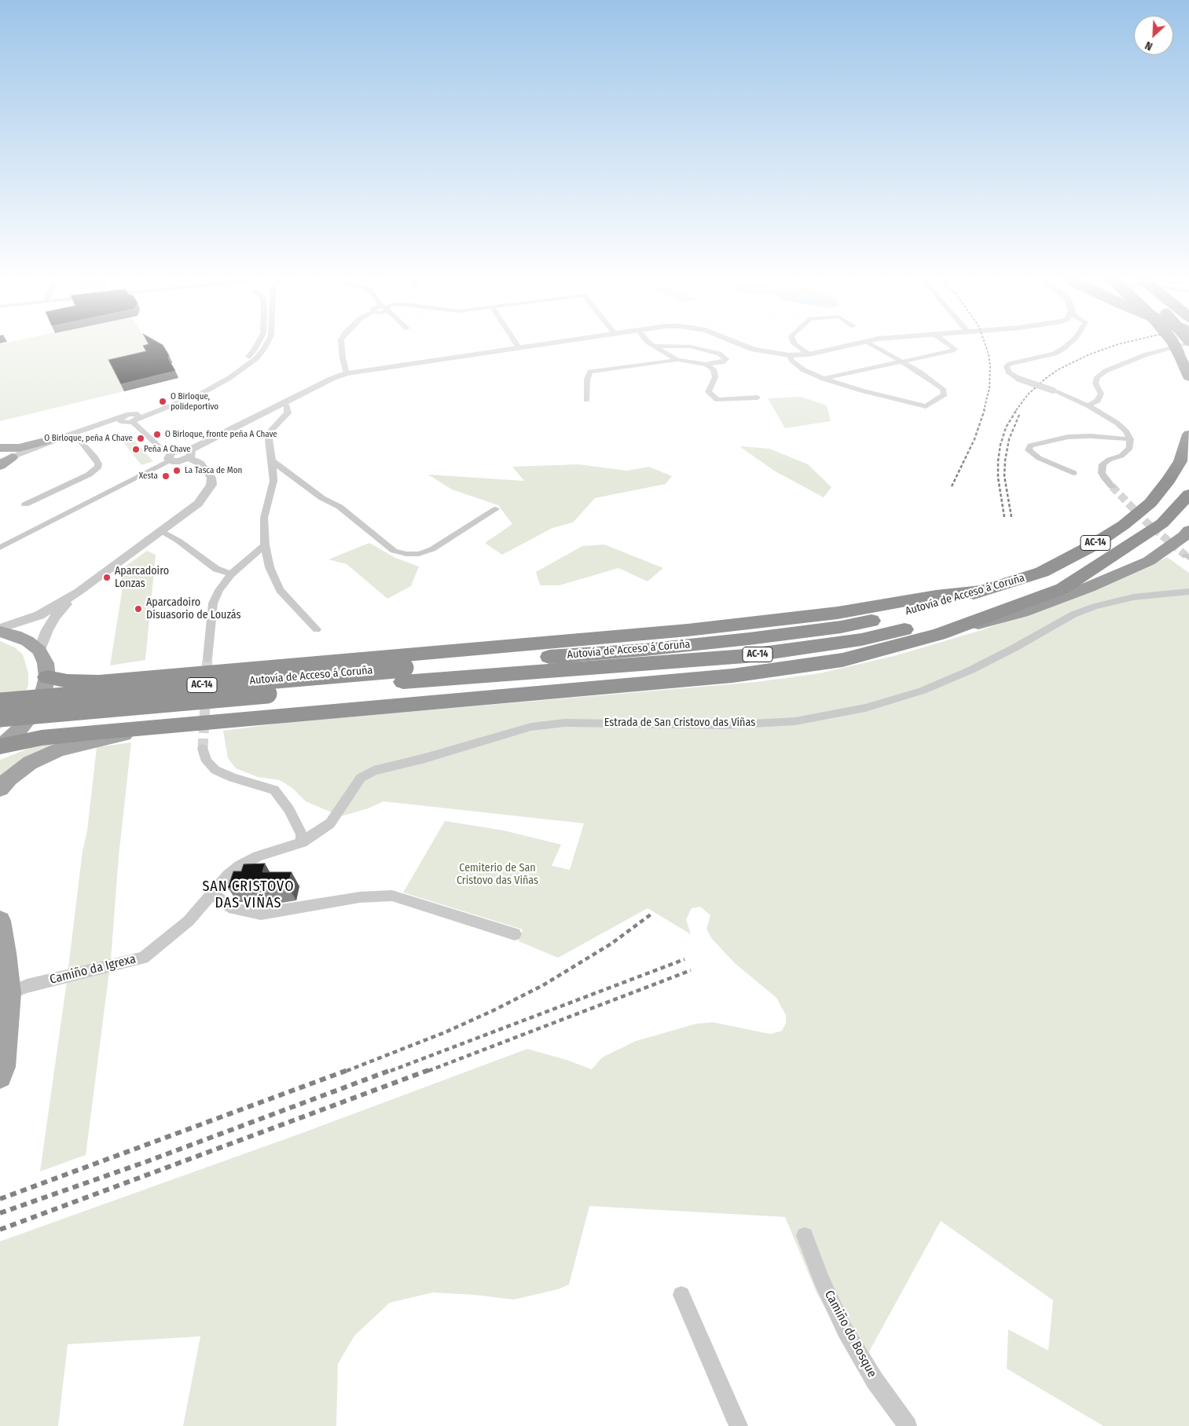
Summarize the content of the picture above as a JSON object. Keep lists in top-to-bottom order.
{
  "streets": {
    "highway": ["AC-14", "Autovía de Acceso á Coruña"],
    "street": ["Estrada de San Cristovo das Viñas", "Camiño da Igrexa", "Camiño do Bosque"]
  },
  "crossings": [
    ["Estrada de San Cristovo das Viñas", "Camiño da Igrexa"]
  ],
  "districts": ["SAN CRISTOVO DAS VIÑAS"],
  "parks": ["Cemiterio de San Cristovo das Viñas"],
  "places": [
    "O Birloque, polideportivo",
    "O Birloque, fronte peña A Chave",
    "O Birloque, peña A Chave",
    "Peña A Chave",
    "La Tasca de Mon",
    "Xesta",
    "Aparcadoiro Lonzas",
    "Aparcadoiro Disuasorio de Louzás"
  ],
  "north": "bottom left"
}
